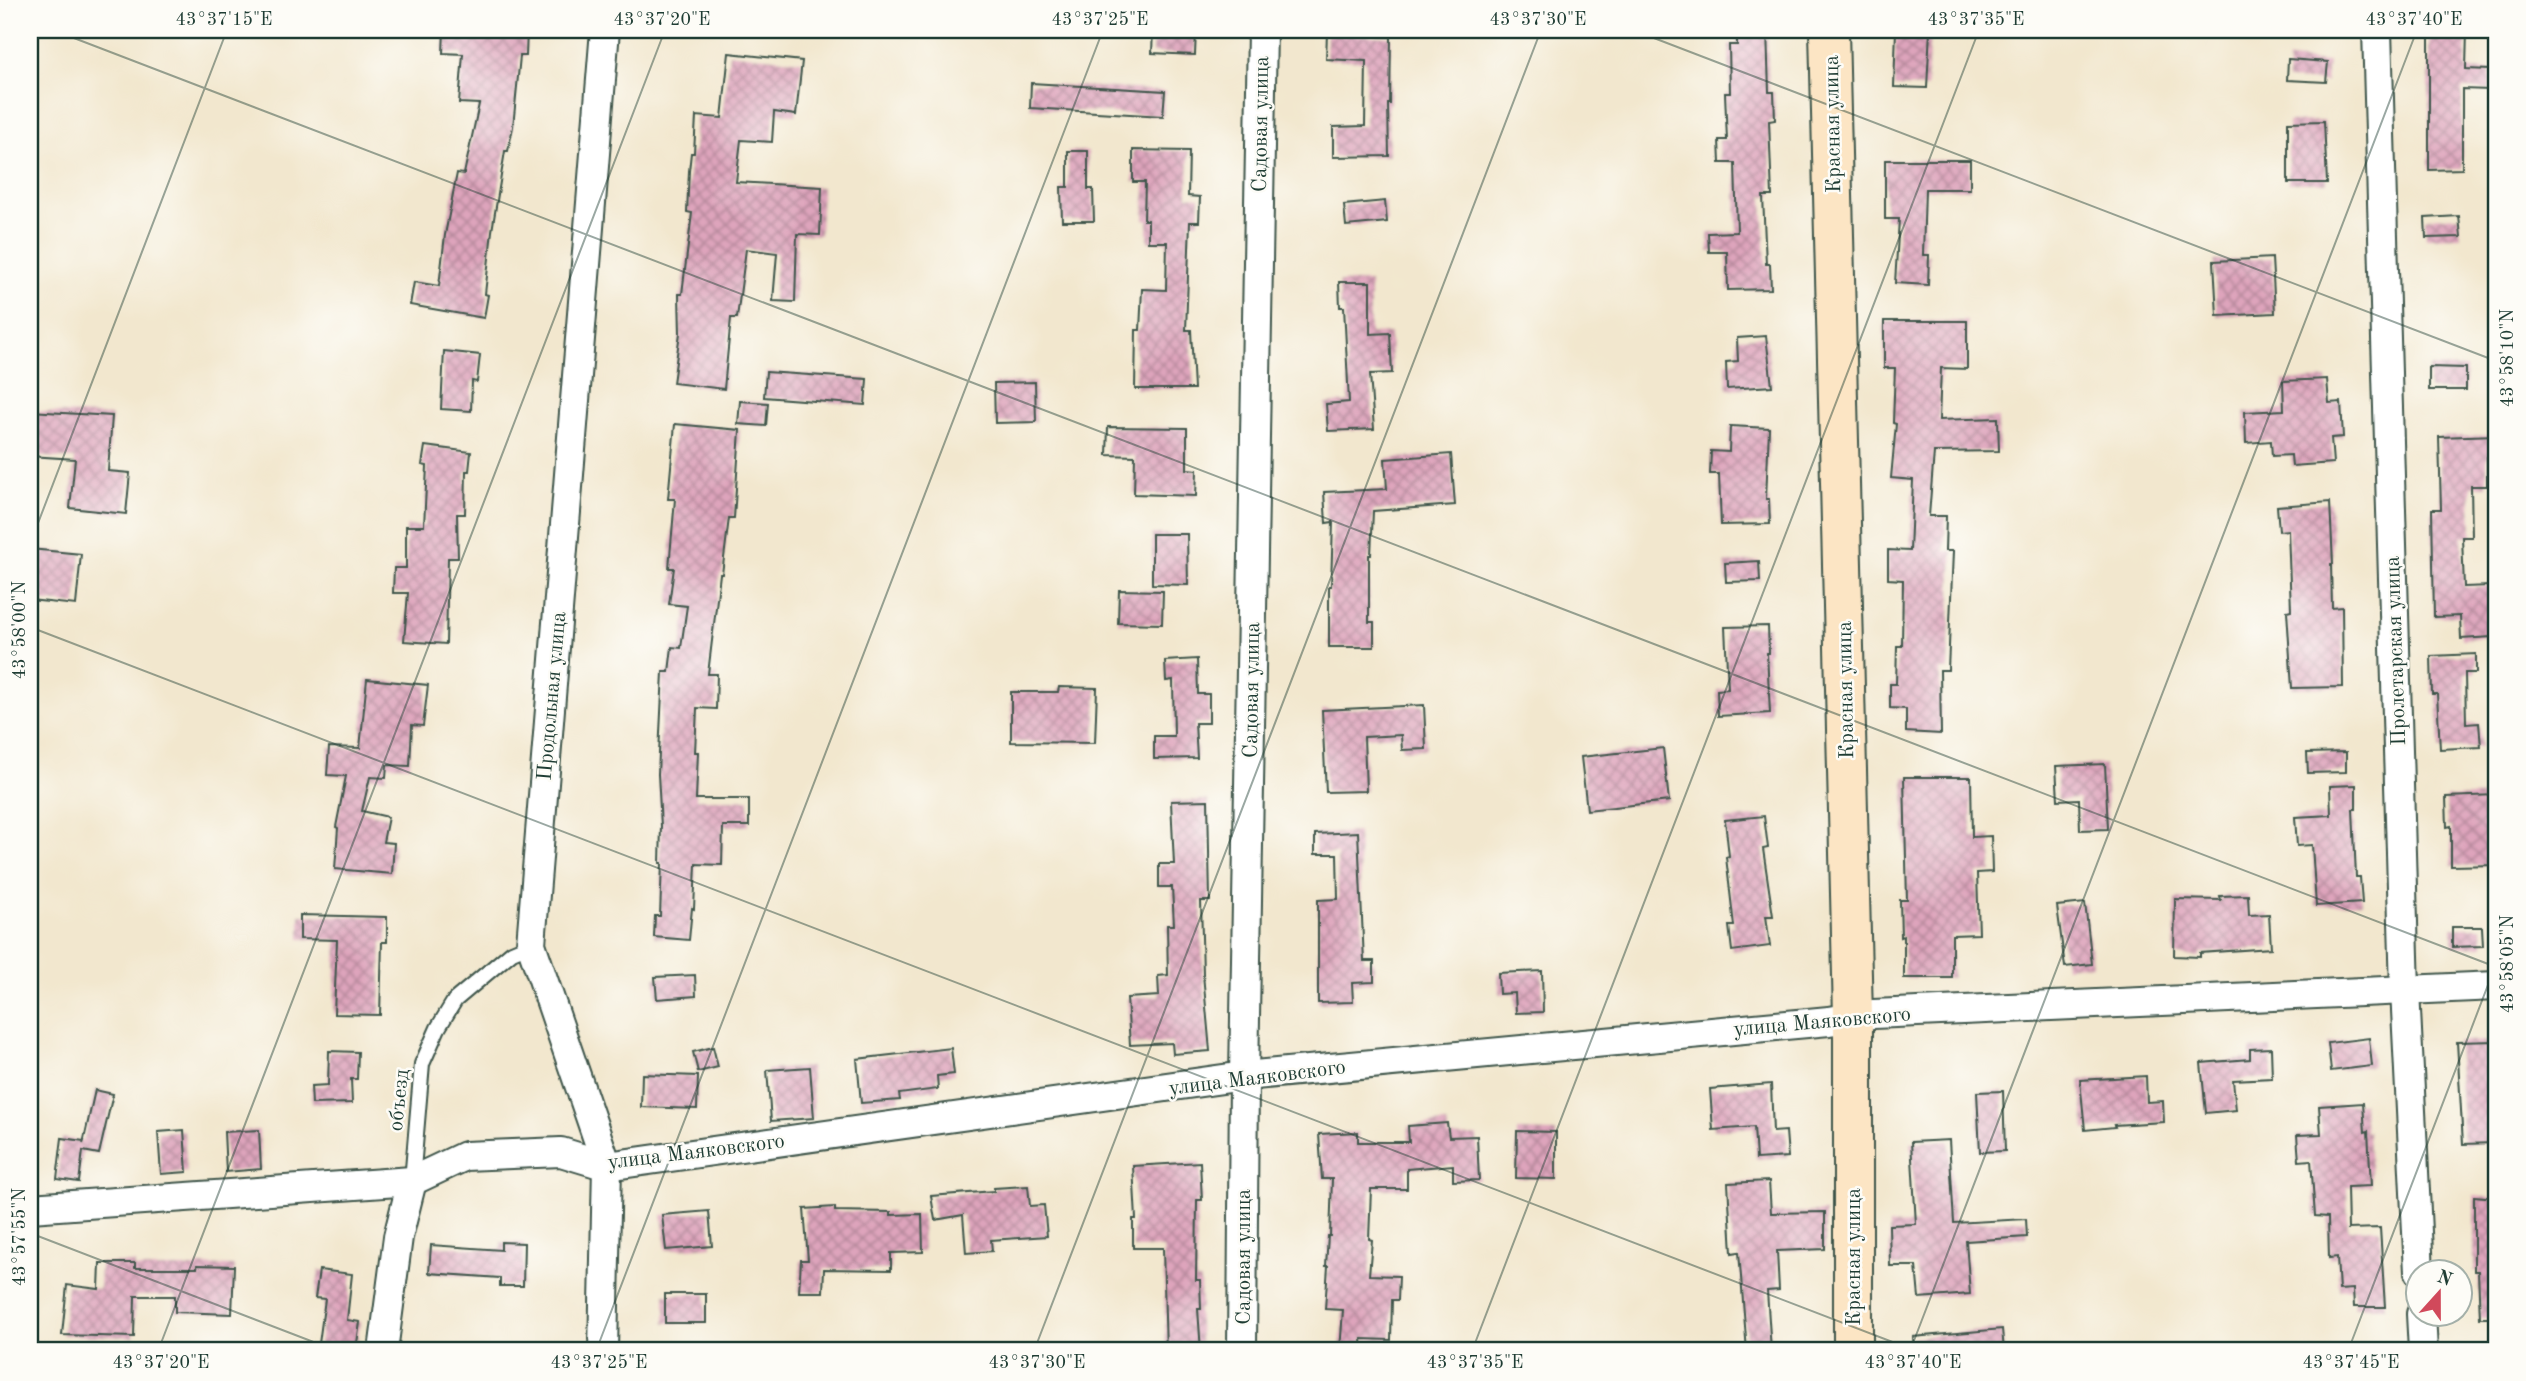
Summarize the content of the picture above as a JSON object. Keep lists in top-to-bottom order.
{
  "streets": {
    "street": [
      "Садовая улица",
      "Красная улица",
      "Пролетарская улица",
      "Продольная улица",
      "улица Маяковского"
    ],
    "lane": ["объезд"]
  },
  "crossings": [
    ["Садовая улица", "улица Маяковского"],
    ["Красная улица", "улица Маяковского"],
    ["Пролетарская улица", "улица Маяковского"],
    ["Продольная улица", "улица Маяковского"],
    ["Продольная улица", "объезд"],
    ["улица Маяковского", "объезд"]
  ],
  "north": "top",
  "coordinates": [
    "43°37'15\"E",
    "43°37'20\"E",
    "43°37'25\"E",
    "43°37'30\"E",
    "43°37'35\"E",
    "43°37'40\"E",
    "43°58'10\"N",
    "43°58'00\"N",
    "43°58'05\"N",
    "43°57'55\"N",
    "43°37'45\"E"
  ]
}
